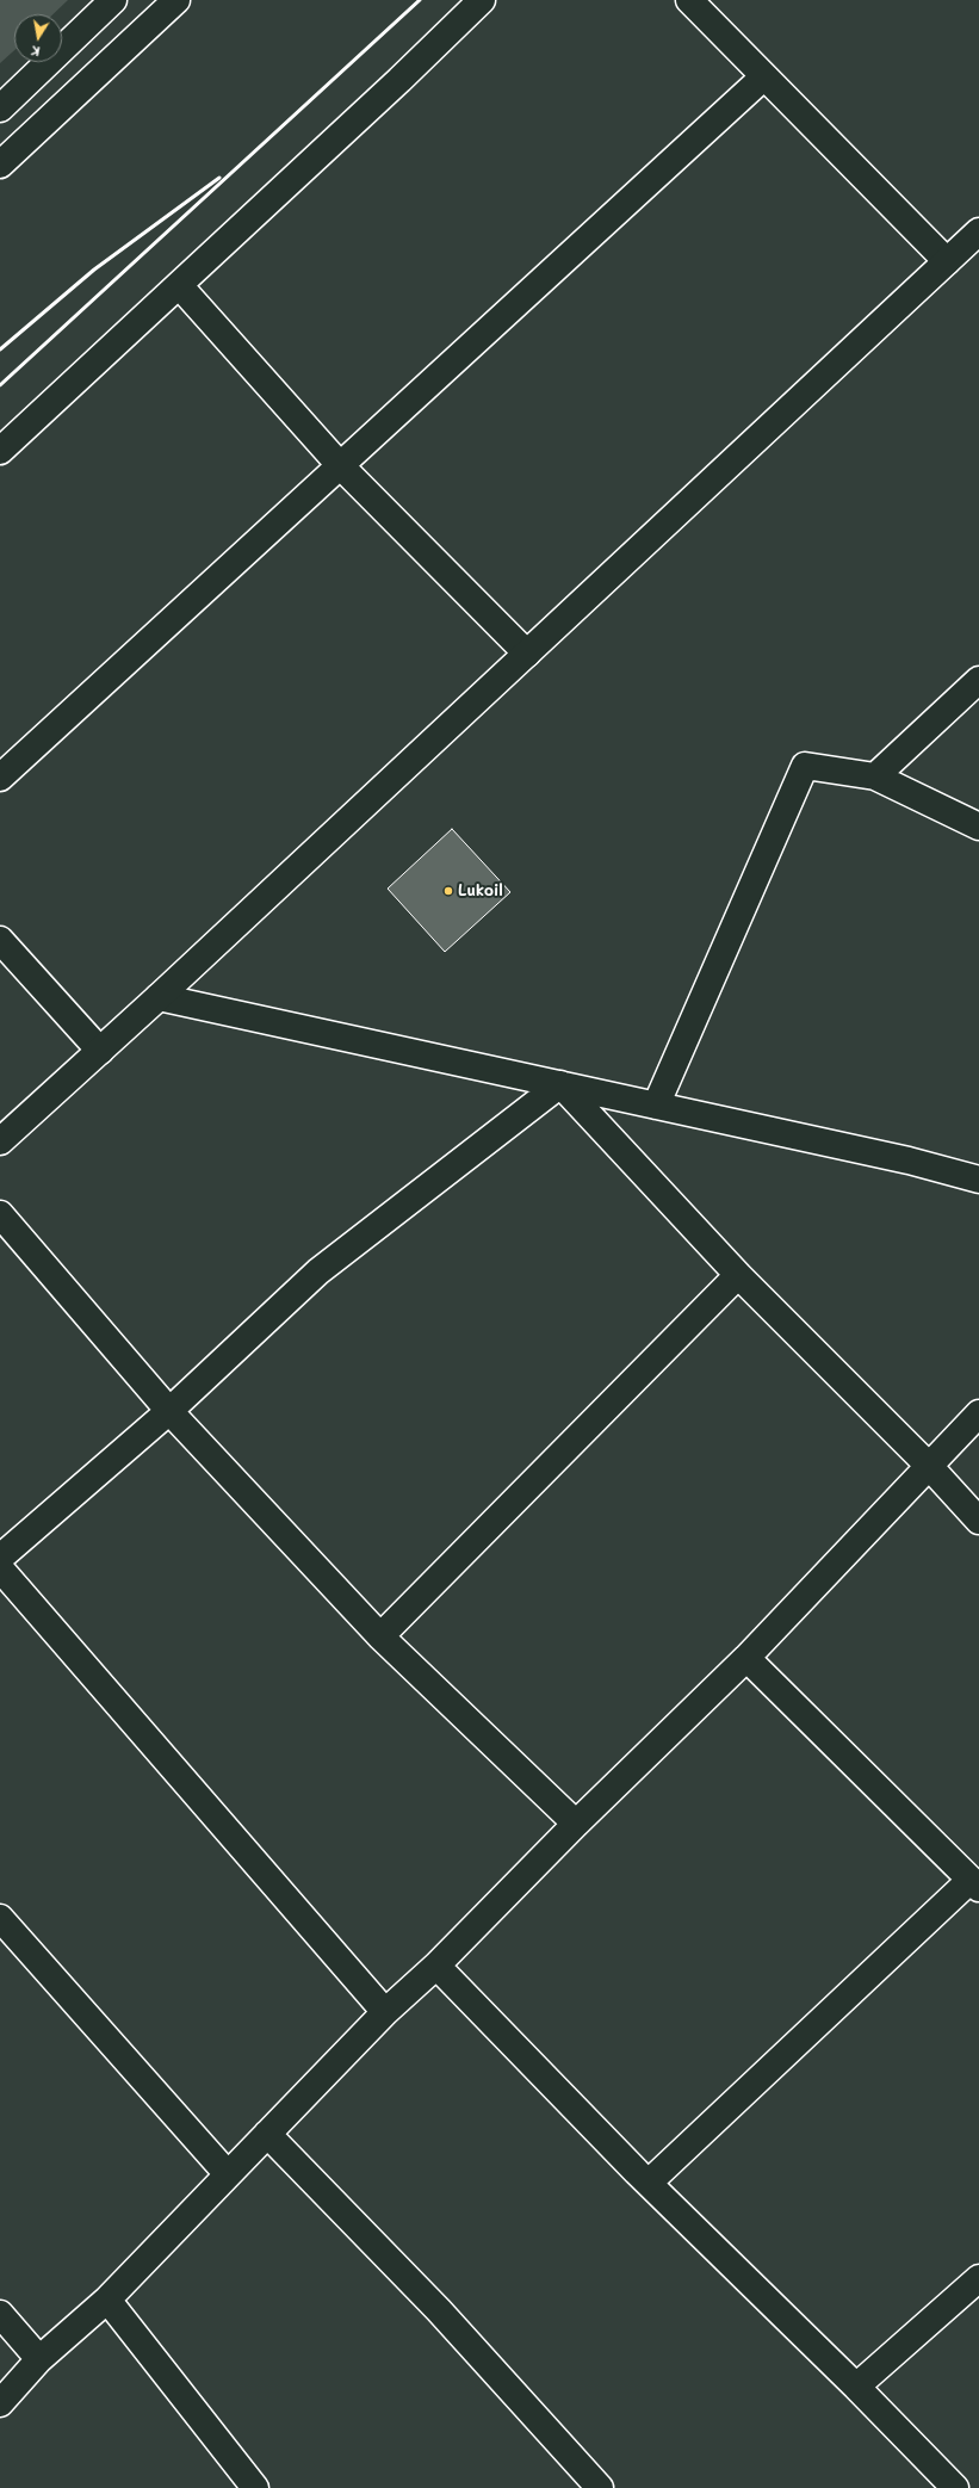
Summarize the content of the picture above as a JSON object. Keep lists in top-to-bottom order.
{
  "places": ["Lukoil"],
  "north": "bottom"
}
